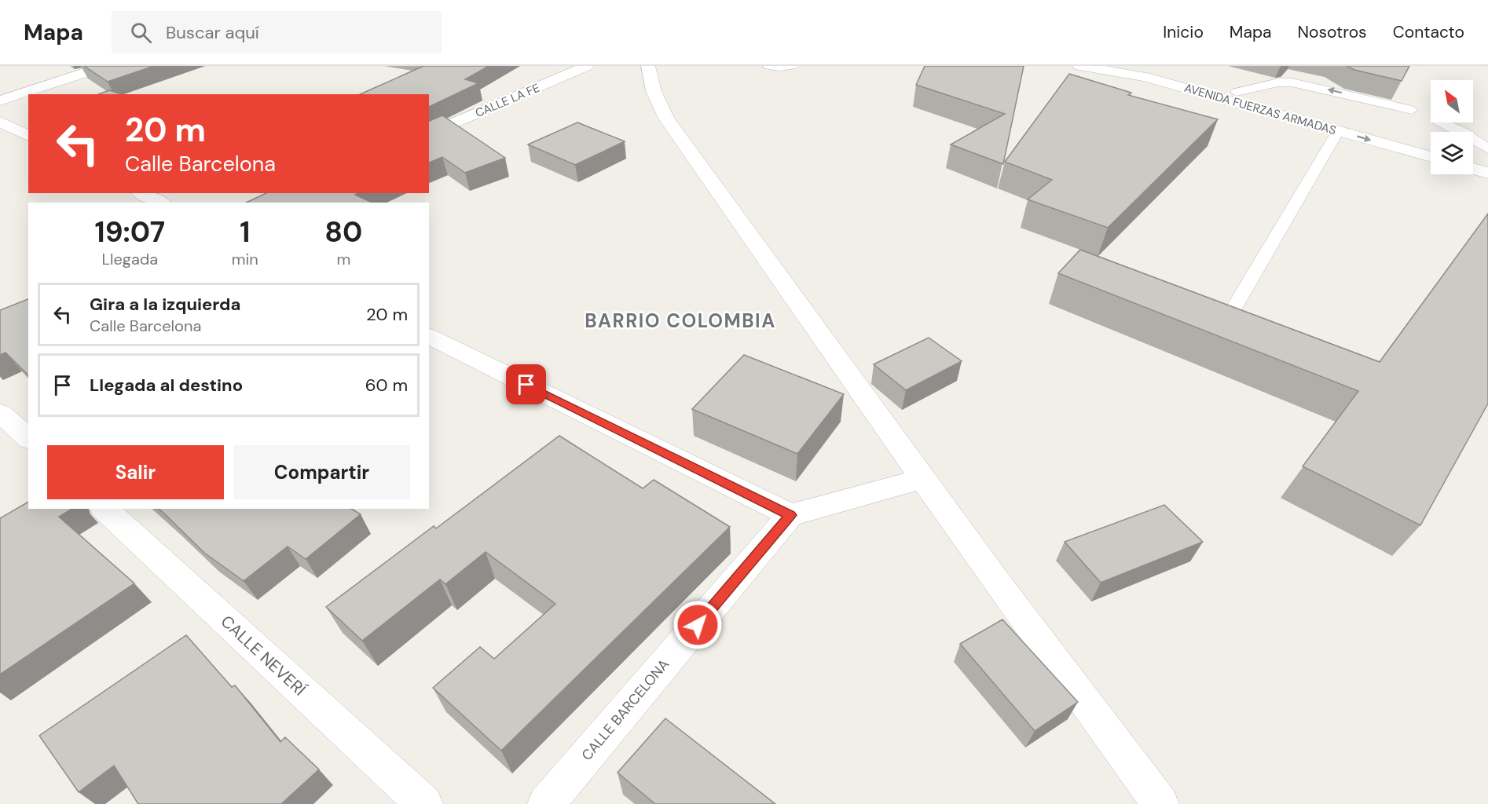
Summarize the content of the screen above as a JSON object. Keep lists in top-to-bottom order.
{
  "streets": {
    "street": [
      "CALLE LA FE",
      "AVENIDA FUERZAS ARMADAS",
      "CALLE NEVERÍ",
      "CALLE BARCELONA"
    ]
  },
  "districts": ["BARRIO COLOMBIA"],
  "north": "top left",
  "page": {
    "header": "Mapa",
    "search": "Buscar aquí",
    "nav": [
      "Inicio",
      "Mapa",
      "Nosotros",
      "Contacto"
    ],
    "turn": ["20 m", "Calle Barcelona"],
    "eta": [
      "19:07",
      "Llegada",
      "1",
      "min",
      "80",
      "m"
    ],
    "list": [
      {
        "name": "Gira a la izquierda",
        "note": "Calle Barcelona",
        "value": "20 m"
      },
      {
        "name": "Llegada al destino",
        "value": "60 m"
      }
    ],
    "buttons": ["Salir", "Compartir"]
  }
}
